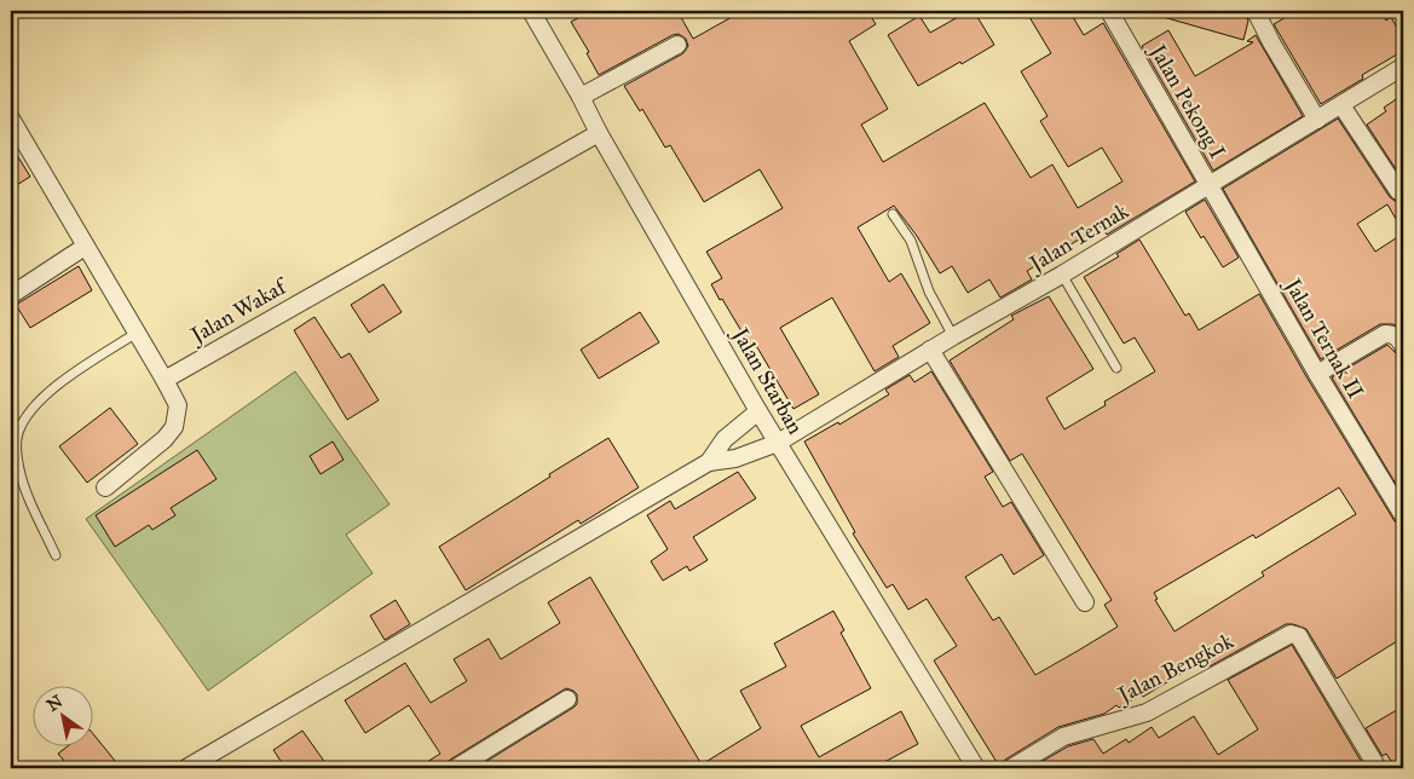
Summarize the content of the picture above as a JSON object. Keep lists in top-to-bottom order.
{
  "streets": {
    "street": [
      "Jalan Pekong I",
      "Jalan Ternak",
      "Jalan Wakaf",
      "Jalan Ternak II",
      "Jalan Starban",
      "Jalan Bengkok"
    ]
  },
  "crossings": [
    ["Jalan Pekong I", "Jalan Ternak"],
    ["Jalan Pekong I", "Jalan Ternak II"],
    ["Jalan Ternak", "Jalan Ternak II"],
    ["Jalan Ternak", "Jalan Starban"],
    ["Jalan Wakaf", "Jalan Starban"]
  ],
  "north": "top left"
}
